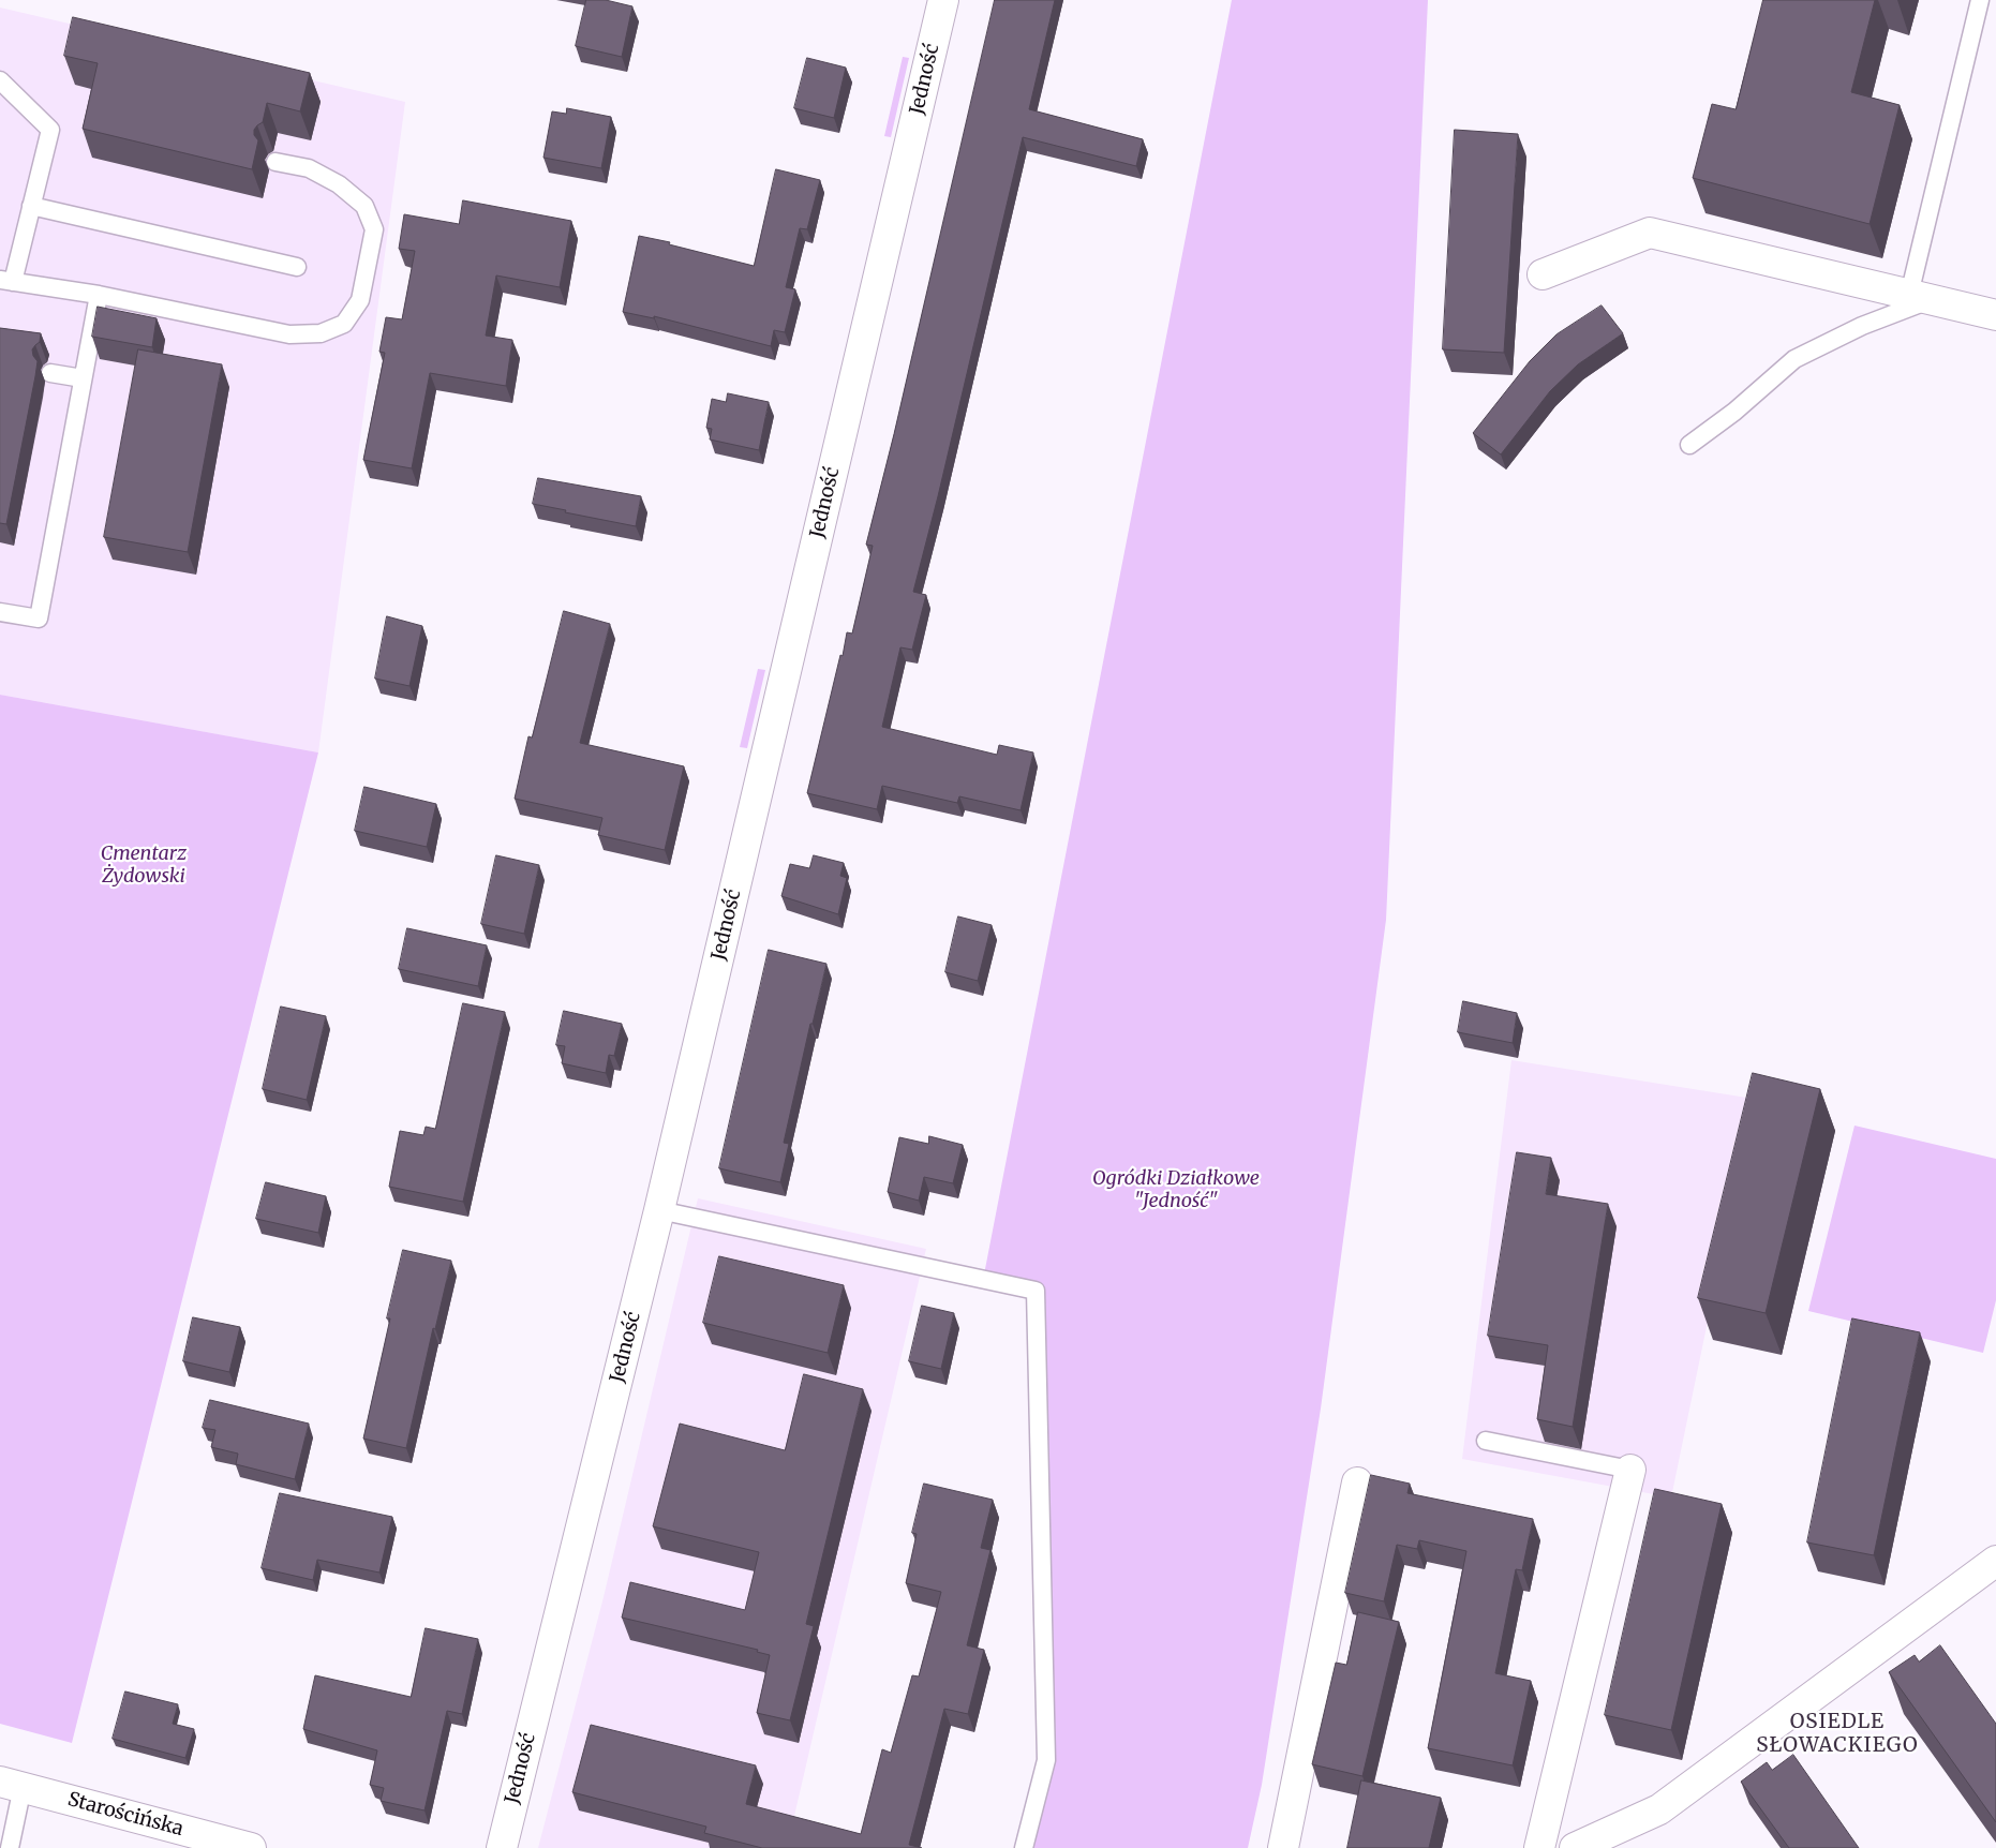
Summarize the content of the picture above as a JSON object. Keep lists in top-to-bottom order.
{
  "streets": {
    "street": ["Jedność", "Starościńska"]
  },
  "districts": ["OSIEDLE SŁOWACKIEGO"],
  "parks": ["Cmentarz Żydowski", "Ogródki Działkowe \"Jedność\""]
}
